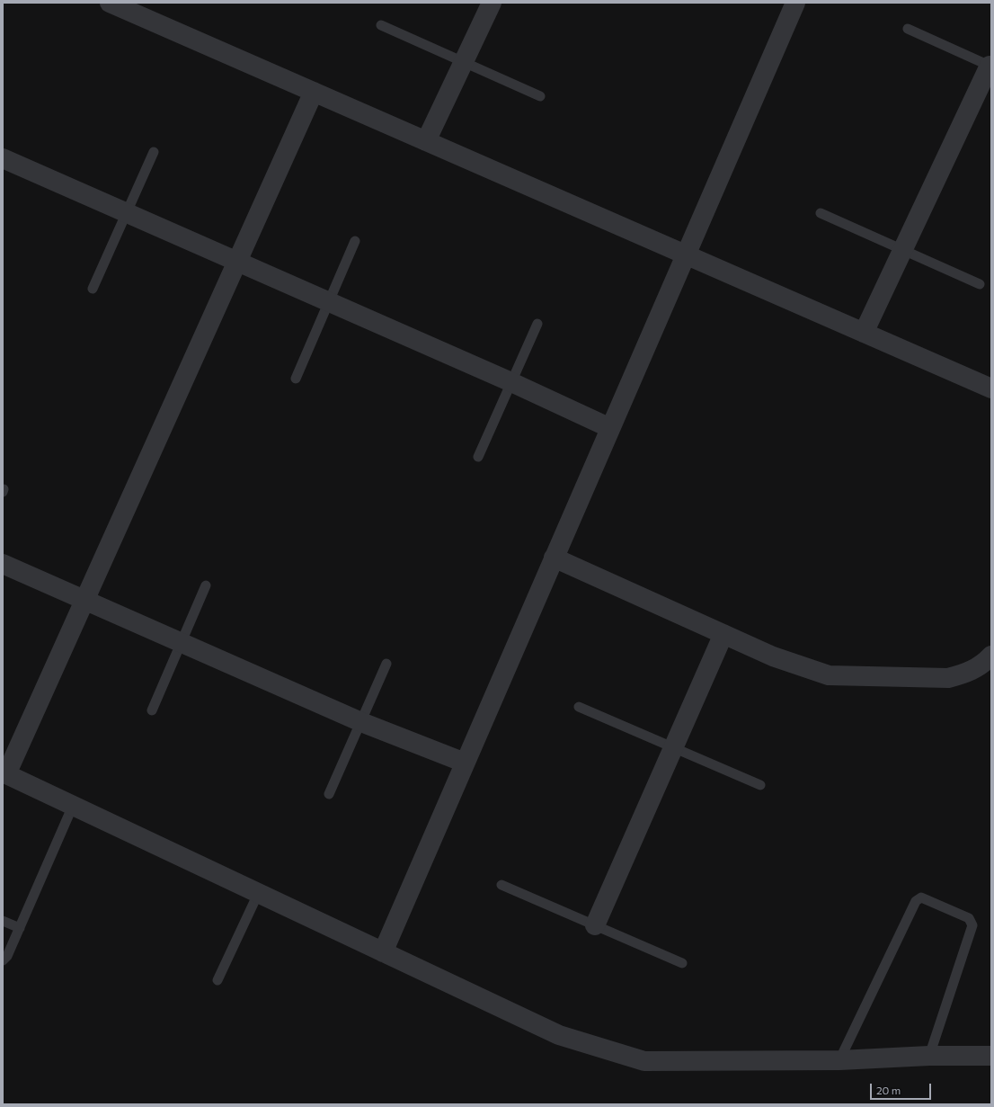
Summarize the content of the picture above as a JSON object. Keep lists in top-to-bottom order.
{
  "scale_bar": "20 m"
}
